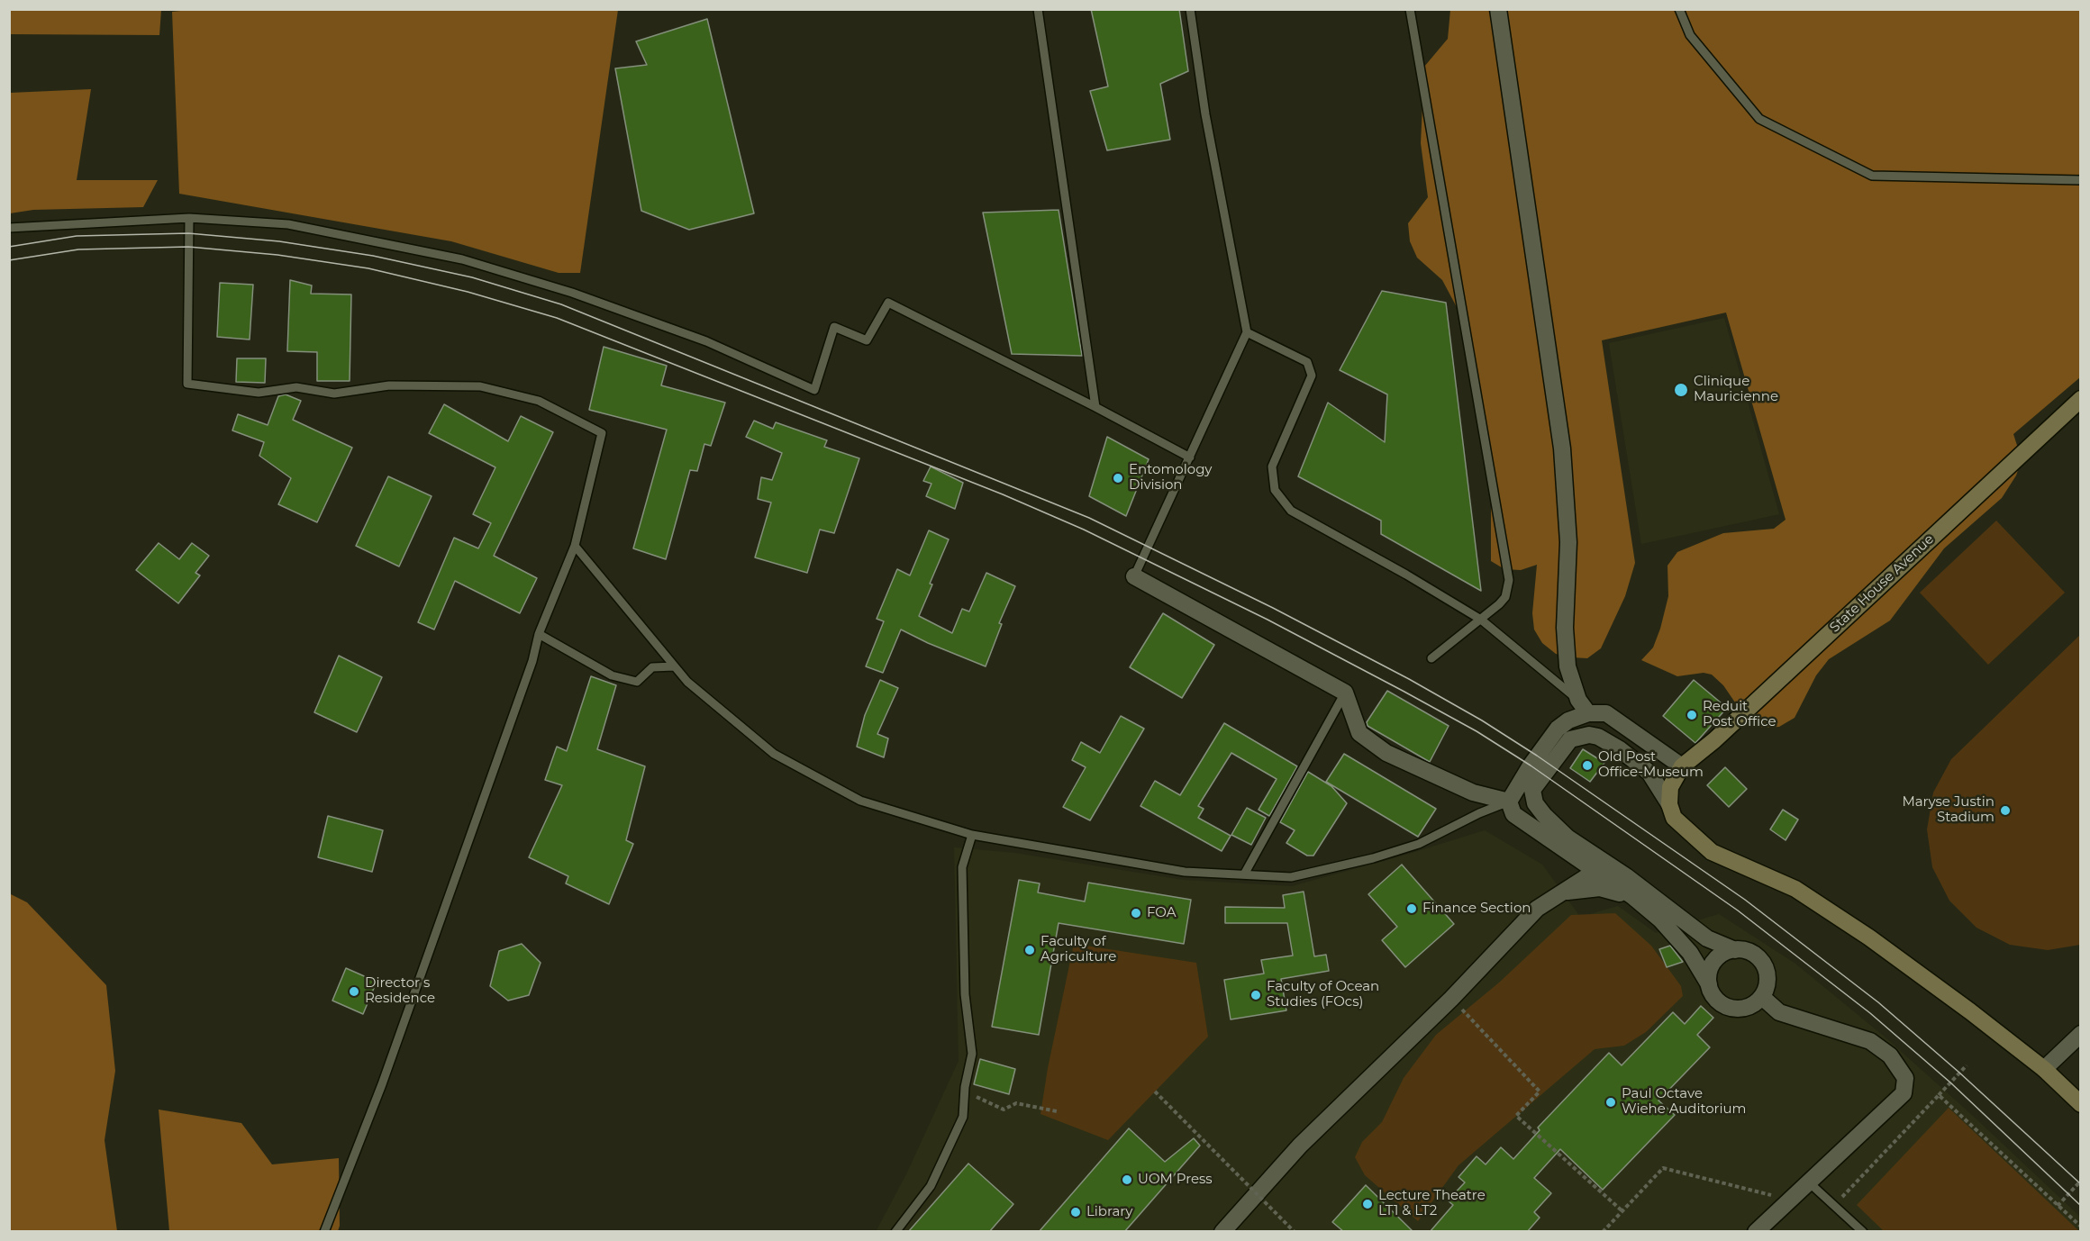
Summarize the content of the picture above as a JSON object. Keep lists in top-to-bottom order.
{
  "streets": {
    "street": ["State House Avenue"]
  },
  "places": [
    "Clinique Mauricienne",
    "Entomology Division",
    "Reduit Post Office",
    "Old Post Office-Museum",
    "Maryse Justin Stadium",
    "Finance Section",
    "FOA",
    "Faculty of Agriculture",
    "Director s Residence",
    "Faculty of Ocean Studies (FOcs)",
    "Paul Octave Wiehe Auditorium",
    "UOM Press",
    "Lecture Theatre LT1 & LT2",
    "Library"
  ]
}
